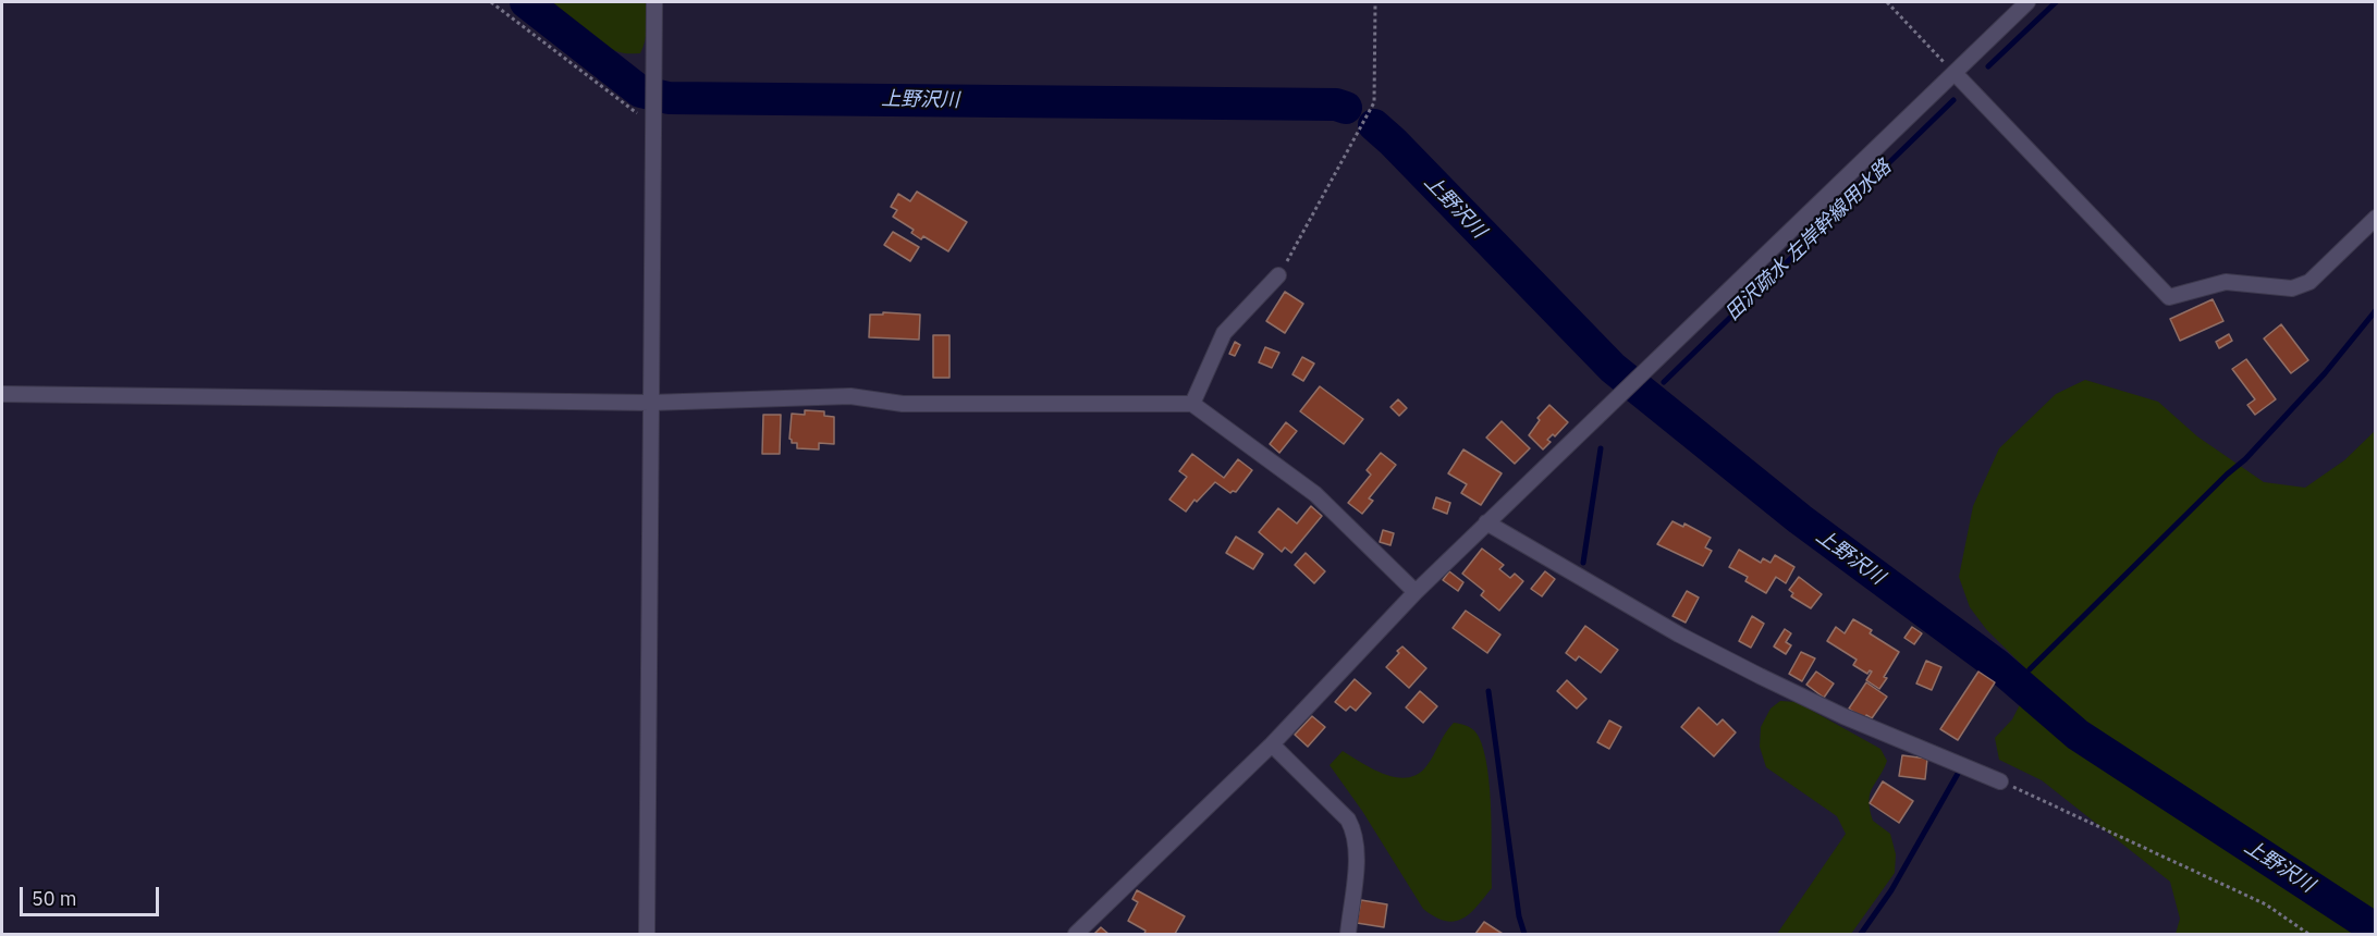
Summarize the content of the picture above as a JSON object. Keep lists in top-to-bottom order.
{
  "water": ["上野沢川", "田沢疏水 左岸幹線用水路"],
  "scale_bar": "50 m"
}
